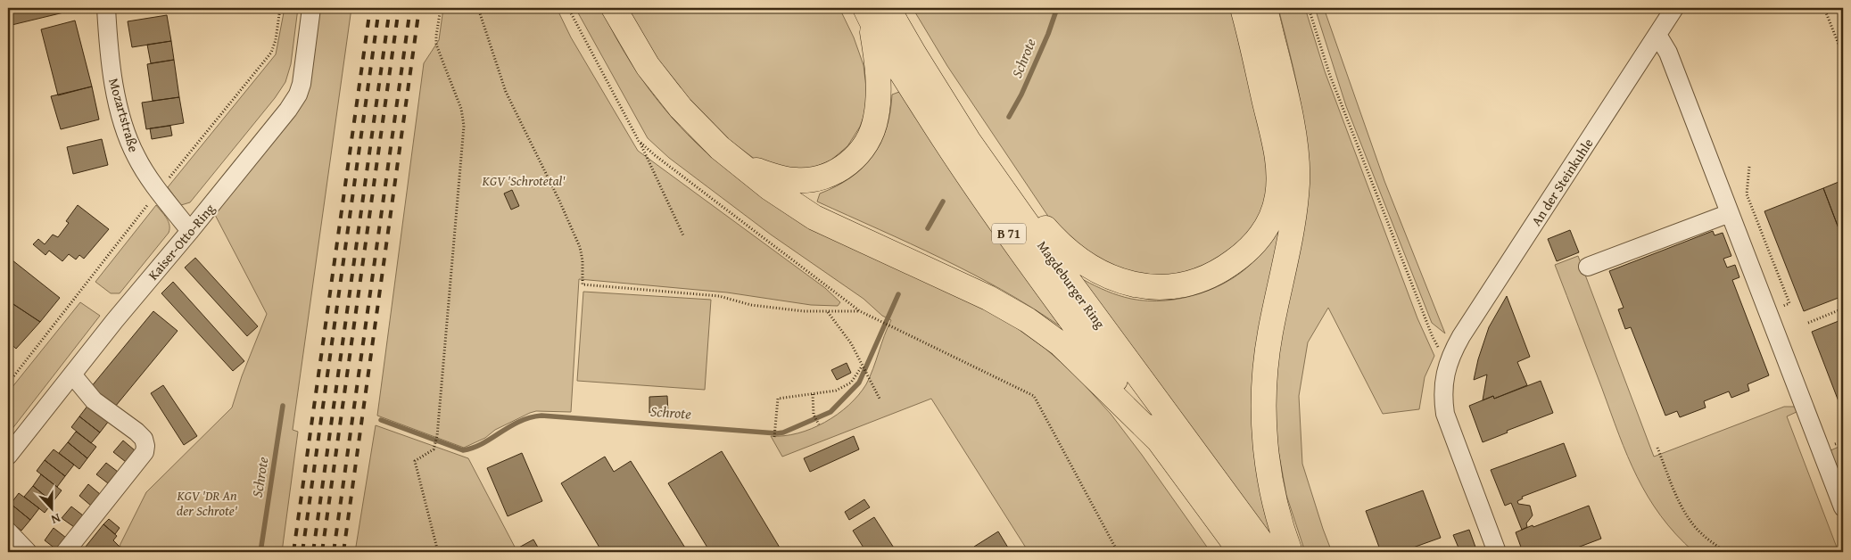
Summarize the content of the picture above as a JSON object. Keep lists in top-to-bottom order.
{
  "streets": {
    "highway": ["B 71", "Magdeburger Ring"],
    "street": ["Mozartstraße", "An der Steinkuhle", "Kaiser-Otto-Ring"]
  },
  "crossings": [
    ["Mozartstraße", "Kaiser-Otto-Ring"]
  ],
  "water": ["Schrote"],
  "parks": ["KGV 'Schrotetal'", "KGV 'DR An der Schrote'"],
  "north": "bottom"
}
